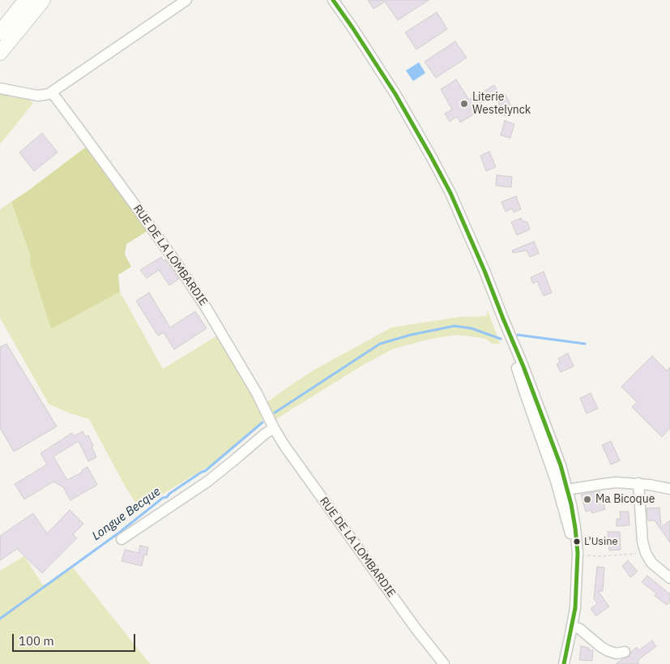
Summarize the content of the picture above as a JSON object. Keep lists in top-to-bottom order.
{
  "streets": {
    "street": ["RUE DE LA LOMBARDIE"]
  },
  "water": ["Longue Becque"],
  "places": ["Literie Westelynck", "Ma Bicoque", "L'Usine"],
  "scale_bar": "100 m"
}
